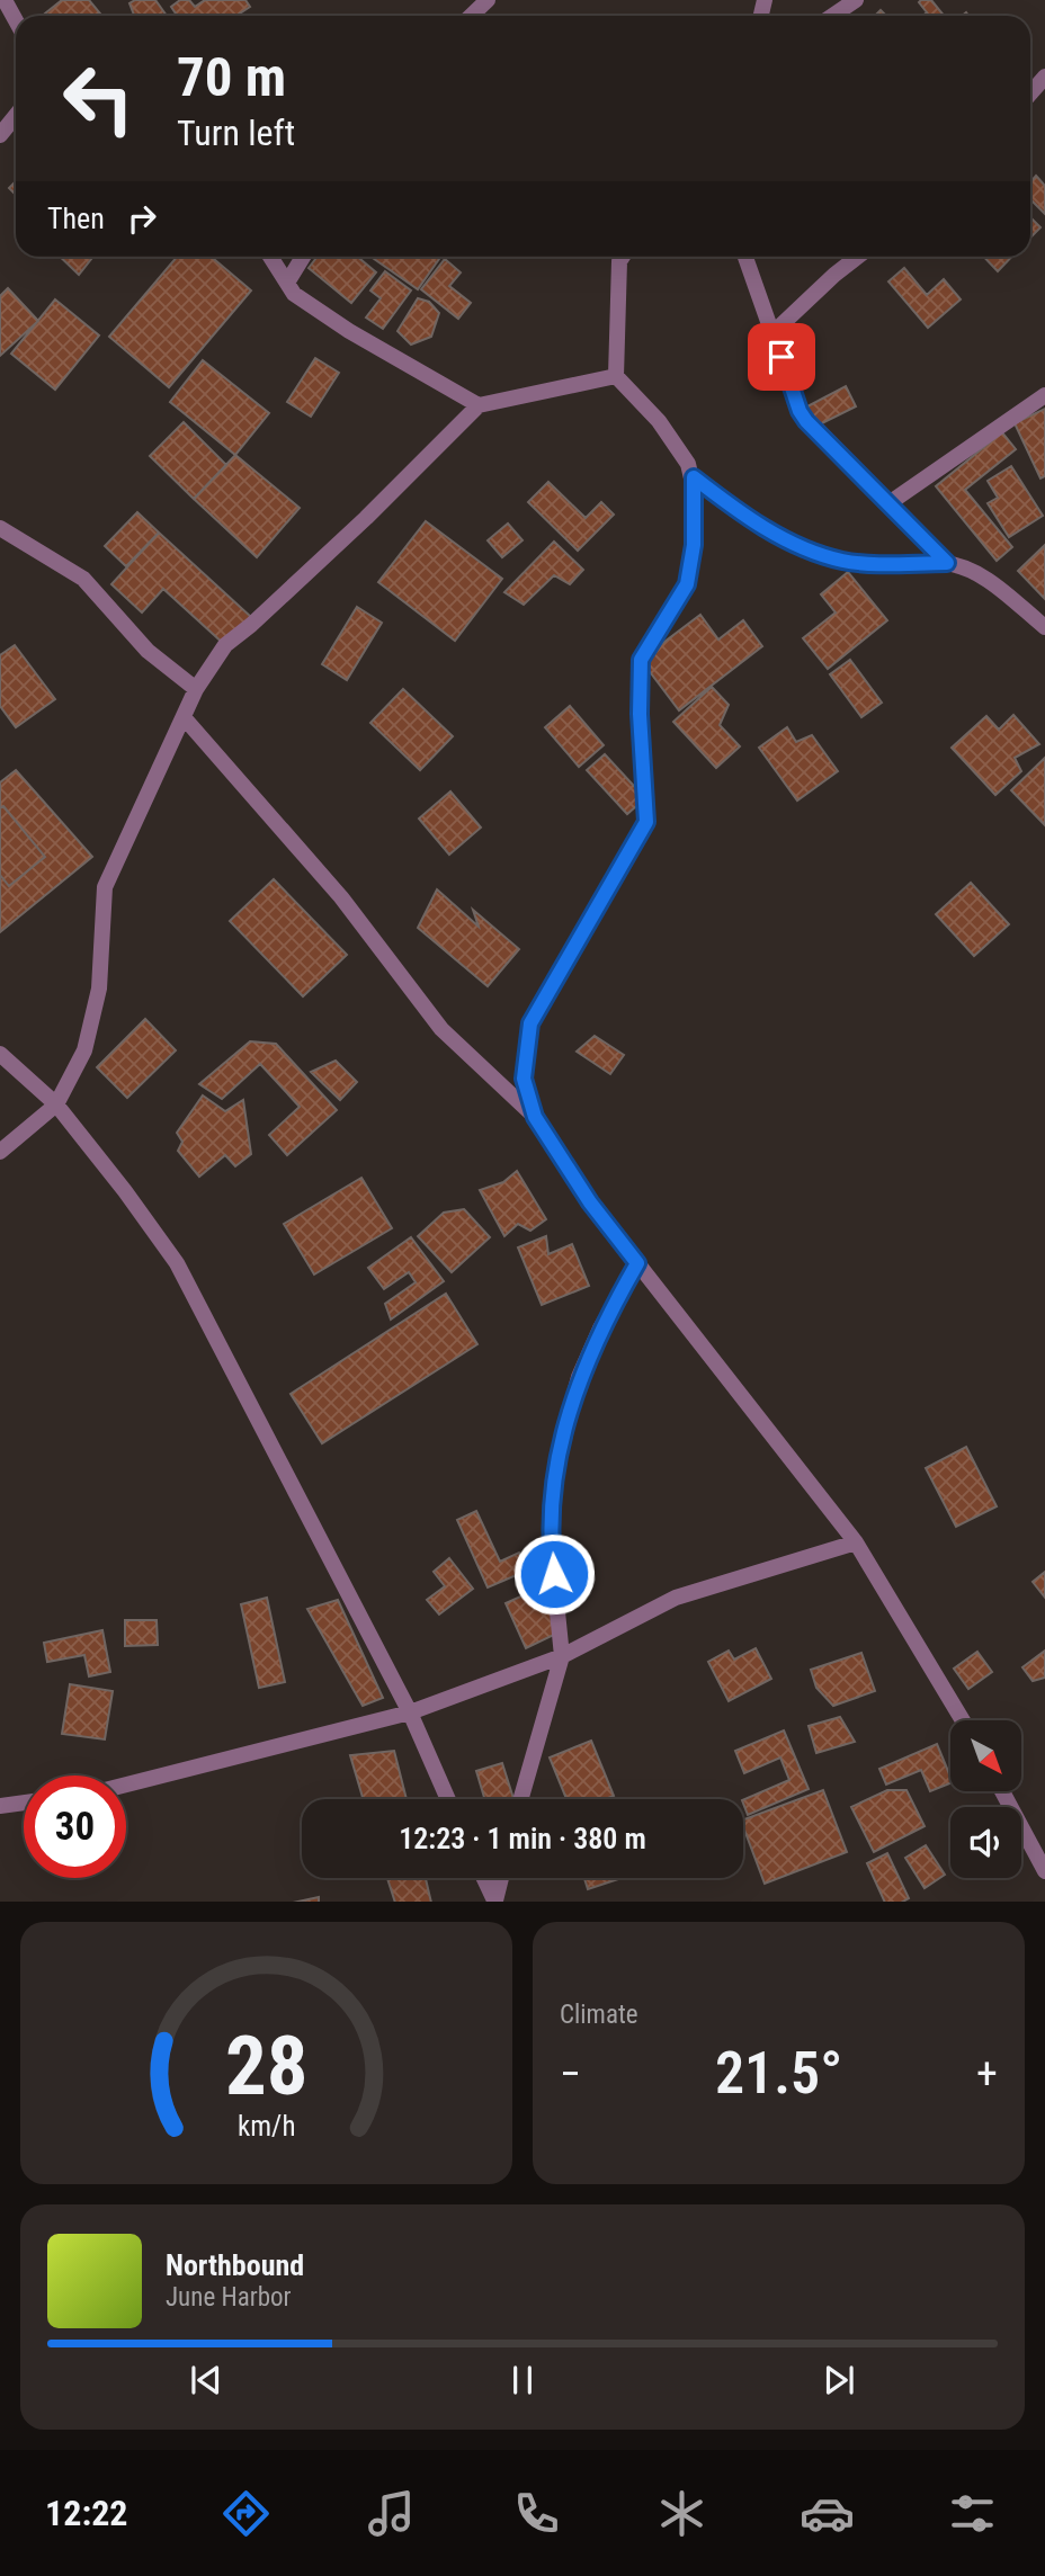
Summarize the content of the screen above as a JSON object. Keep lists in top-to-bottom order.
{
  "north": "bottom right",
  "page": {
    "turn": ["70 m", "Turn left"],
    "then": "Then",
    "limit": "30",
    "trip": "12:23 · 1 min · 380 m",
    "tile": "Climate",
    "heat": ["−", "21.5°", "+"],
    "song": ["Northbound", "June Harbor"],
    "tabs": "12:22",
    "gauge": ["28", "km/h"]
  }
}
